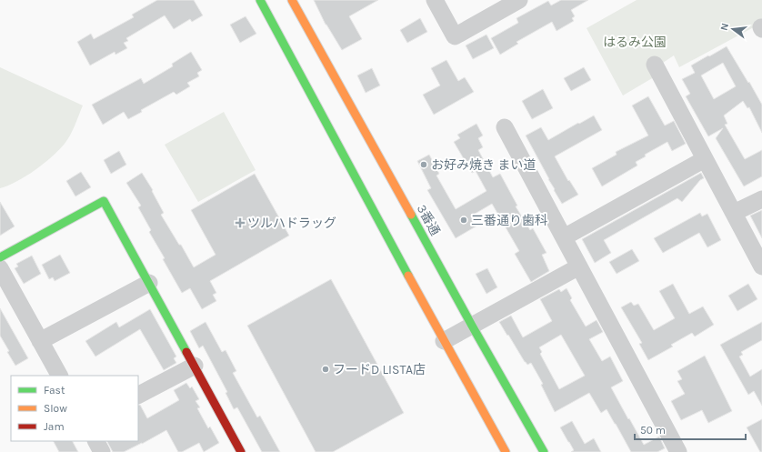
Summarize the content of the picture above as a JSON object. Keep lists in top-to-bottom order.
{
  "streets": {
    "street": ["3番通"]
  },
  "parks": ["はるみ公園"],
  "places": {
    "other": ["お好み焼き まい道", "三番通り歯科", "フードD LISTA店"],
    "health": ["ツルハドラッグ"]
  },
  "legend": ["Fast", "Slow", "Jam"],
  "scale_bar": "50 m",
  "north": "left"
}
